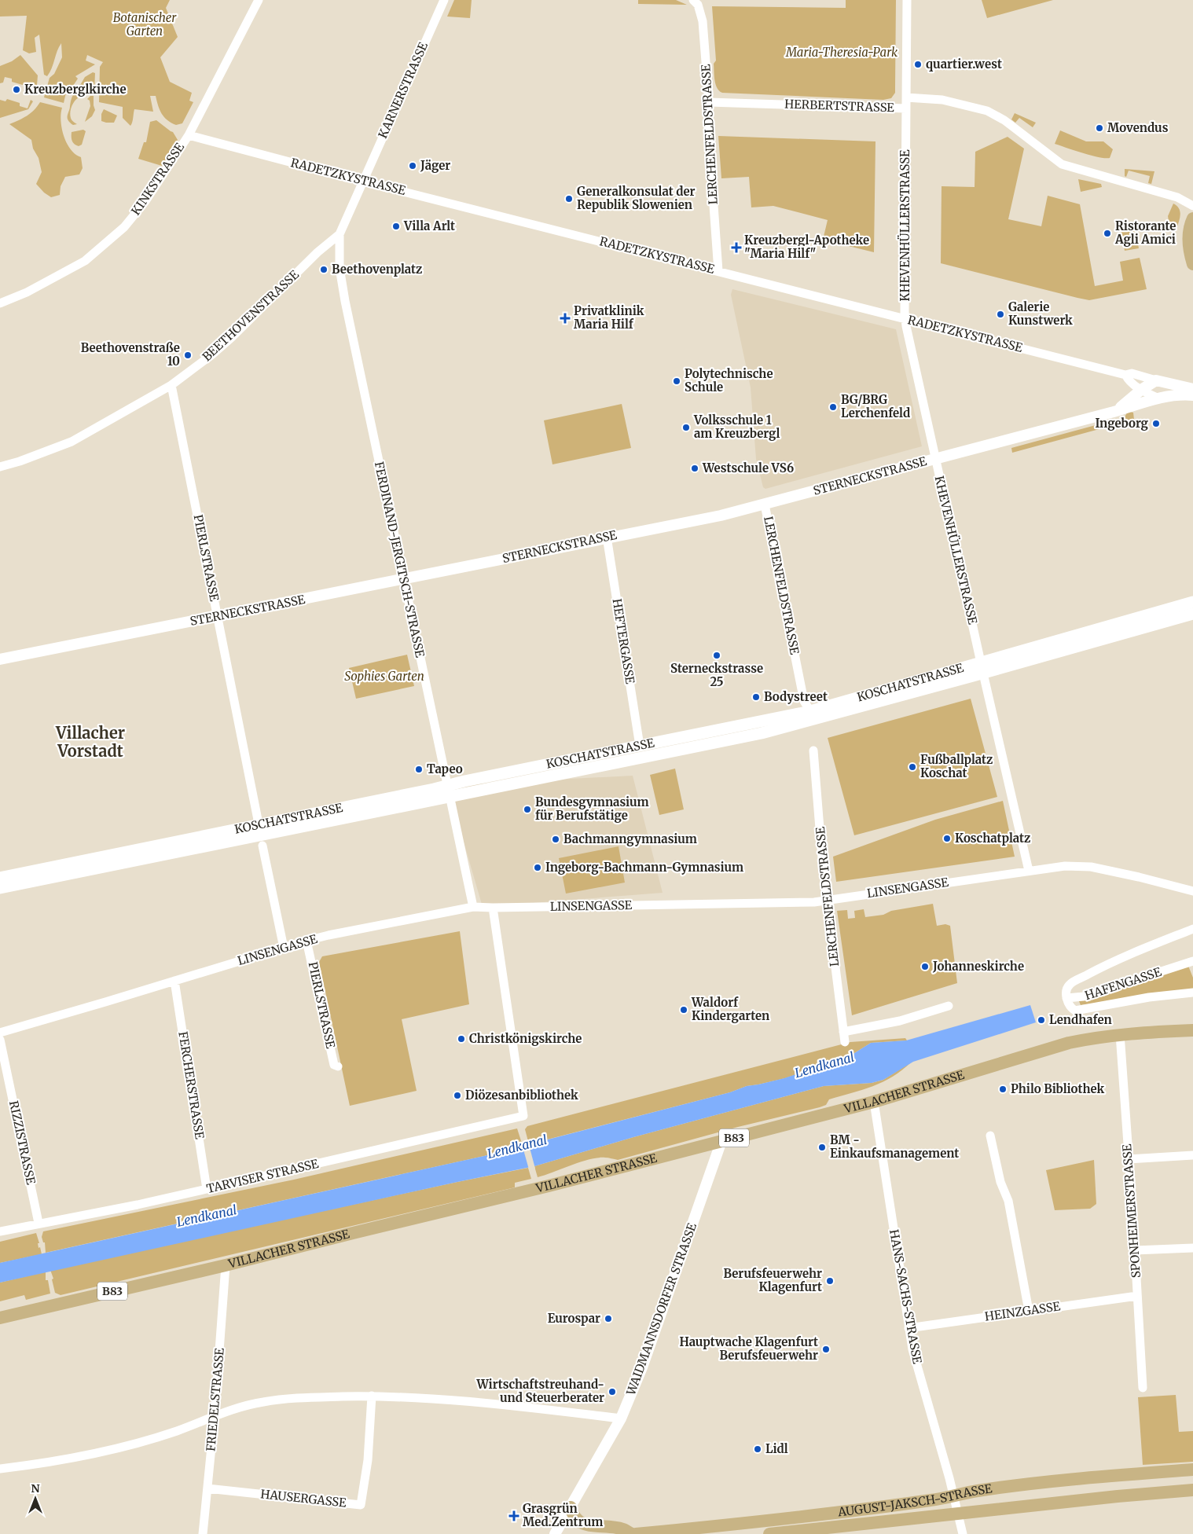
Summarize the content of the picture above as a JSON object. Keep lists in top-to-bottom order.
{
  "streets": {
    "main road": [
      "KOSCHATSTRASSE",
      "VILLACHER STRASSE",
      "B83",
      "AUGUST-JAKSCH-STRASSE"
    ],
    "street": [
      "KARNERSTRASSE",
      "HERBERTSTRASSE",
      "LERCHENFELDSTRASSE",
      "RADETZKYSTRASSE",
      "KINKSTRASSE",
      "KHEVENHÜLLERSTRASSE",
      "BEETHOVENSTRASSE",
      "STERNECKSTRASSE",
      "PIERLSTRASSE",
      "FERDINAND-JERGITSCH-STRASSE",
      "HEFTERGASSE",
      "LINSENGASSE",
      "HAFENGASSE",
      "FERCHERSTRASSE",
      "RIZZISTRASSE",
      "TARVISER STRASSE",
      "SPONHEIMERSTRASSE",
      "HANS-SACHS-STRASSE",
      "WAIDMANNSDORFER STRASSE",
      "HEINZGASSE",
      "FRIEDELSTRASSE",
      "HAUSERGASSE"
    ]
  },
  "crossings": [
    ["KARNERSTRASSE", "RADETZKYSTRASSE"],
    ["KARNERSTRASSE", "BEETHOVENSTRASSE"],
    ["HERBERTSTRASSE", "LERCHENFELDSTRASSE"],
    ["HERBERTSTRASSE", "KHEVENHÜLLERSTRASSE"],
    ["LERCHENFELDSTRASSE", "RADETZKYSTRASSE"],
    ["LERCHENFELDSTRASSE", "STERNECKSTRASSE"],
    ["LERCHENFELDSTRASSE", "KOSCHATSTRASSE"],
    ["LERCHENFELDSTRASSE", "LINSENGASSE"],
    ["RADETZKYSTRASSE", "KINKSTRASSE"],
    ["RADETZKYSTRASSE", "KHEVENHÜLLERSTRASSE"],
    ["RADETZKYSTRASSE", "BEETHOVENSTRASSE"],
    ["RADETZKYSTRASSE", "STERNECKSTRASSE"],
    ["KHEVENHÜLLERSTRASSE", "STERNECKSTRASSE"],
    ["KHEVENHÜLLERSTRASSE", "KOSCHATSTRASSE"],
    ["KHEVENHÜLLERSTRASSE", "LINSENGASSE"],
    ["BEETHOVENSTRASSE", "PIERLSTRASSE"],
    ["BEETHOVENSTRASSE", "FERDINAND-JERGITSCH-STRASSE"],
    ["STERNECKSTRASSE", "PIERLSTRASSE"],
    ["STERNECKSTRASSE", "FERDINAND-JERGITSCH-STRASSE"],
    ["STERNECKSTRASSE", "HEFTERGASSE"],
    ["PIERLSTRASSE", "KOSCHATSTRASSE"],
    ["PIERLSTRASSE", "LINSENGASSE"],
    ["FERDINAND-JERGITSCH-STRASSE", "KOSCHATSTRASSE"],
    ["FERDINAND-JERGITSCH-STRASSE", "LINSENGASSE"],
    ["HEFTERGASSE", "KOSCHATSTRASSE"],
    ["LINSENGASSE", "FERCHERSTRASSE"],
    ["LINSENGASSE", "TARVISER STRASSE"],
    ["FERCHERSTRASSE", "TARVISER STRASSE"],
    ["VILLACHER STRASSE", "SPONHEIMERSTRASSE"],
    ["VILLACHER STRASSE", "HANS-SACHS-STRASSE"],
    ["VILLACHER STRASSE", "WAIDMANNSDORFER STRASSE"],
    ["VILLACHER STRASSE", "FRIEDELSTRASSE"],
    ["RIZZISTRASSE", "TARVISER STRASSE"],
    ["SPONHEIMERSTRASSE", "HEINZGASSE"],
    ["HANS-SACHS-STRASSE", "HEINZGASSE"],
    ["HANS-SACHS-STRASSE", "AUGUST-JAKSCH-STRASSE"],
    ["FRIEDELSTRASSE", "HAUSERGASSE"]
  ],
  "districts": ["Villacher Vorstadt"],
  "water": ["Lendkanal"],
  "parks": ["Botanischer Garten", "Maria-Theresia-Park", "Sophies Garten"],
  "places": {
    "other": [
      "quartier.west",
      "Kreuzberglkirche",
      "Movendus",
      "Jäger",
      "Generalkonsulat der Republik Slowenien",
      "Villa Arlt",
      "Ristorante Agli Amici",
      "Beethovenplatz",
      "Galerie Kunstwerk",
      "Beethovenstraße 10",
      "Polytechnische Schule",
      "BG/BRG Lerchenfeld",
      "Ingeborg",
      "Volksschule 1 am Kreuzbergl",
      "Westschule VS6",
      "Sterneckstrasse 25",
      "Bodystreet",
      "Fußballplatz Koschat",
      "Tapeo",
      "Bundesgymnasium für Berufstätige",
      "Koschatplatz",
      "Bachmanngymnasium",
      "Ingeborg-Bachmann-Gymnasium",
      "Johanneskirche",
      "Waldorf Kindergarten",
      "Lendhafen",
      "Christkönigskirche",
      "Philo Bibliothek",
      "Diözesanbibliothek",
      "BM - Einkaufsmanagement",
      "Berufsfeuerwehr Klagenfurt",
      "Eurospar",
      "Hauptwache Klagenfurt Berufsfeuerwehr",
      "Wirtschaftstreuhand- und Steuerberater",
      "Lidl"
    ],
    "health": ["Kreuzbergl-Apotheke \"Maria Hilf\"", "Privatklinik Maria Hilf", "Grasgrün Med.Zentrum"]
  },
  "north": "top"
}
